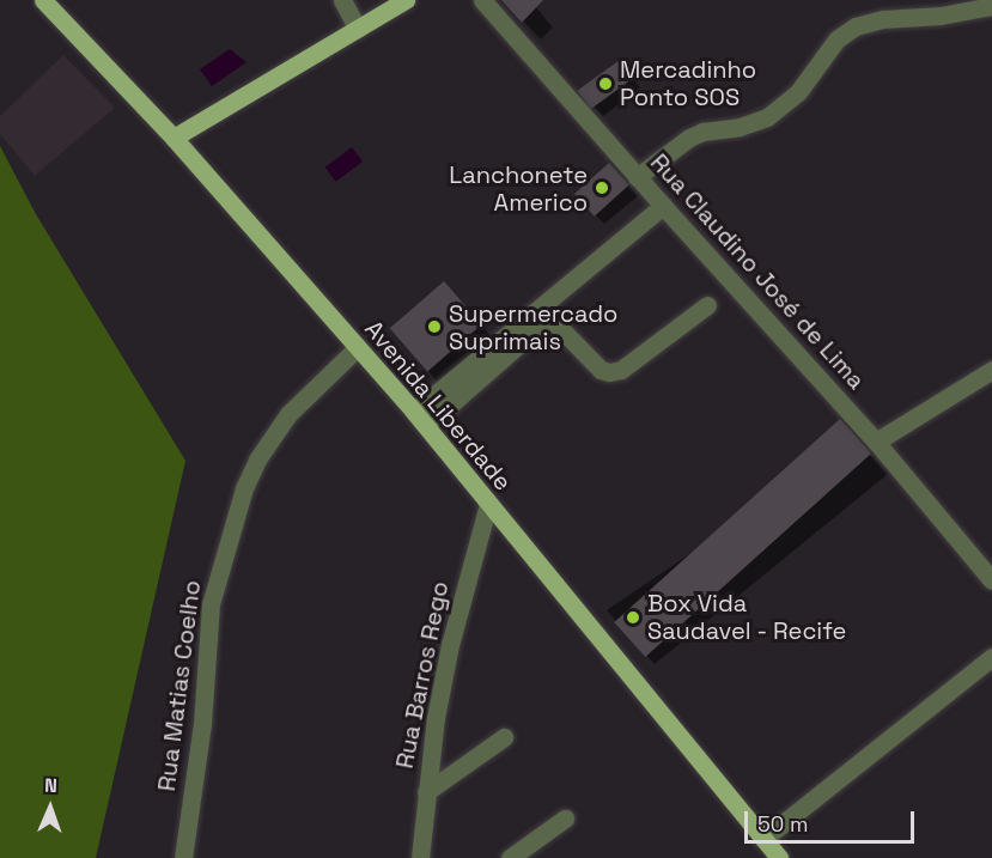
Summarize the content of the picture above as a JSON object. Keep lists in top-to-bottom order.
{
  "streets": {
    "main road": ["Avenida Liberdade"],
    "street": ["Rua Claudino José de Lima", "Rua Barros Rego", "Rua Matias Coelho"]
  },
  "crossings": [
    ["Avenida Liberdade", "Rua Barros Rego"],
    ["Avenida Liberdade", "Rua Matias Coelho"]
  ],
  "places": [
    "Mercadinho Ponto SOS",
    "Lanchonete Americo",
    "Supermercado Suprimais",
    "Box Vida Saudavel - Recife"
  ],
  "scale_bar": "50 m",
  "north": "top"
}
